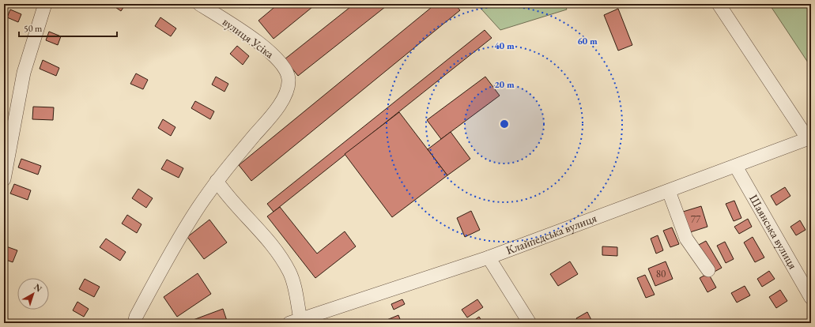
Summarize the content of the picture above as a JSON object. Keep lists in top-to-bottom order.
{
  "streets": {
    "street": ["вулиця Усіка", "Шаянська вулиця", "Клайпедська вулиця"]
  },
  "crossings": [
    ["Шаянська вулиця", "Клайпедська вулиця"]
  ],
  "house_numbers": ["77", "80"],
  "scale_bar": "50 m",
  "north": "top right",
  "rings": ["60 m", "40 m", "20 m"]
}
